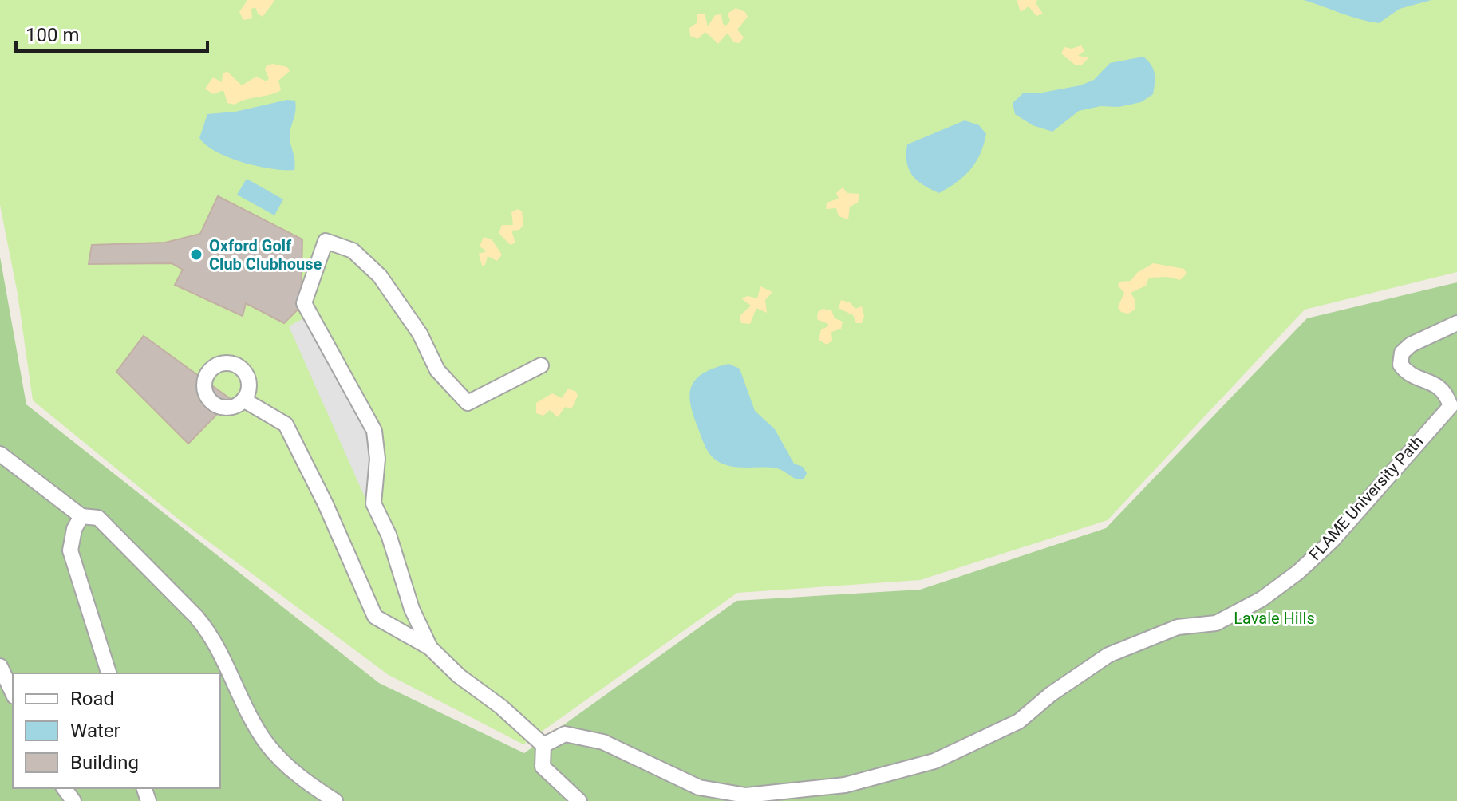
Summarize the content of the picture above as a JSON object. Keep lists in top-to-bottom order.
{
  "streets": {
    "street": ["FLAME University Path"]
  },
  "parks": ["Lavale Hills"],
  "places": ["Oxford Golf Club Clubhouse"],
  "legend": ["Road", "Water", "Building"],
  "scale_bar": "100 m"
}
